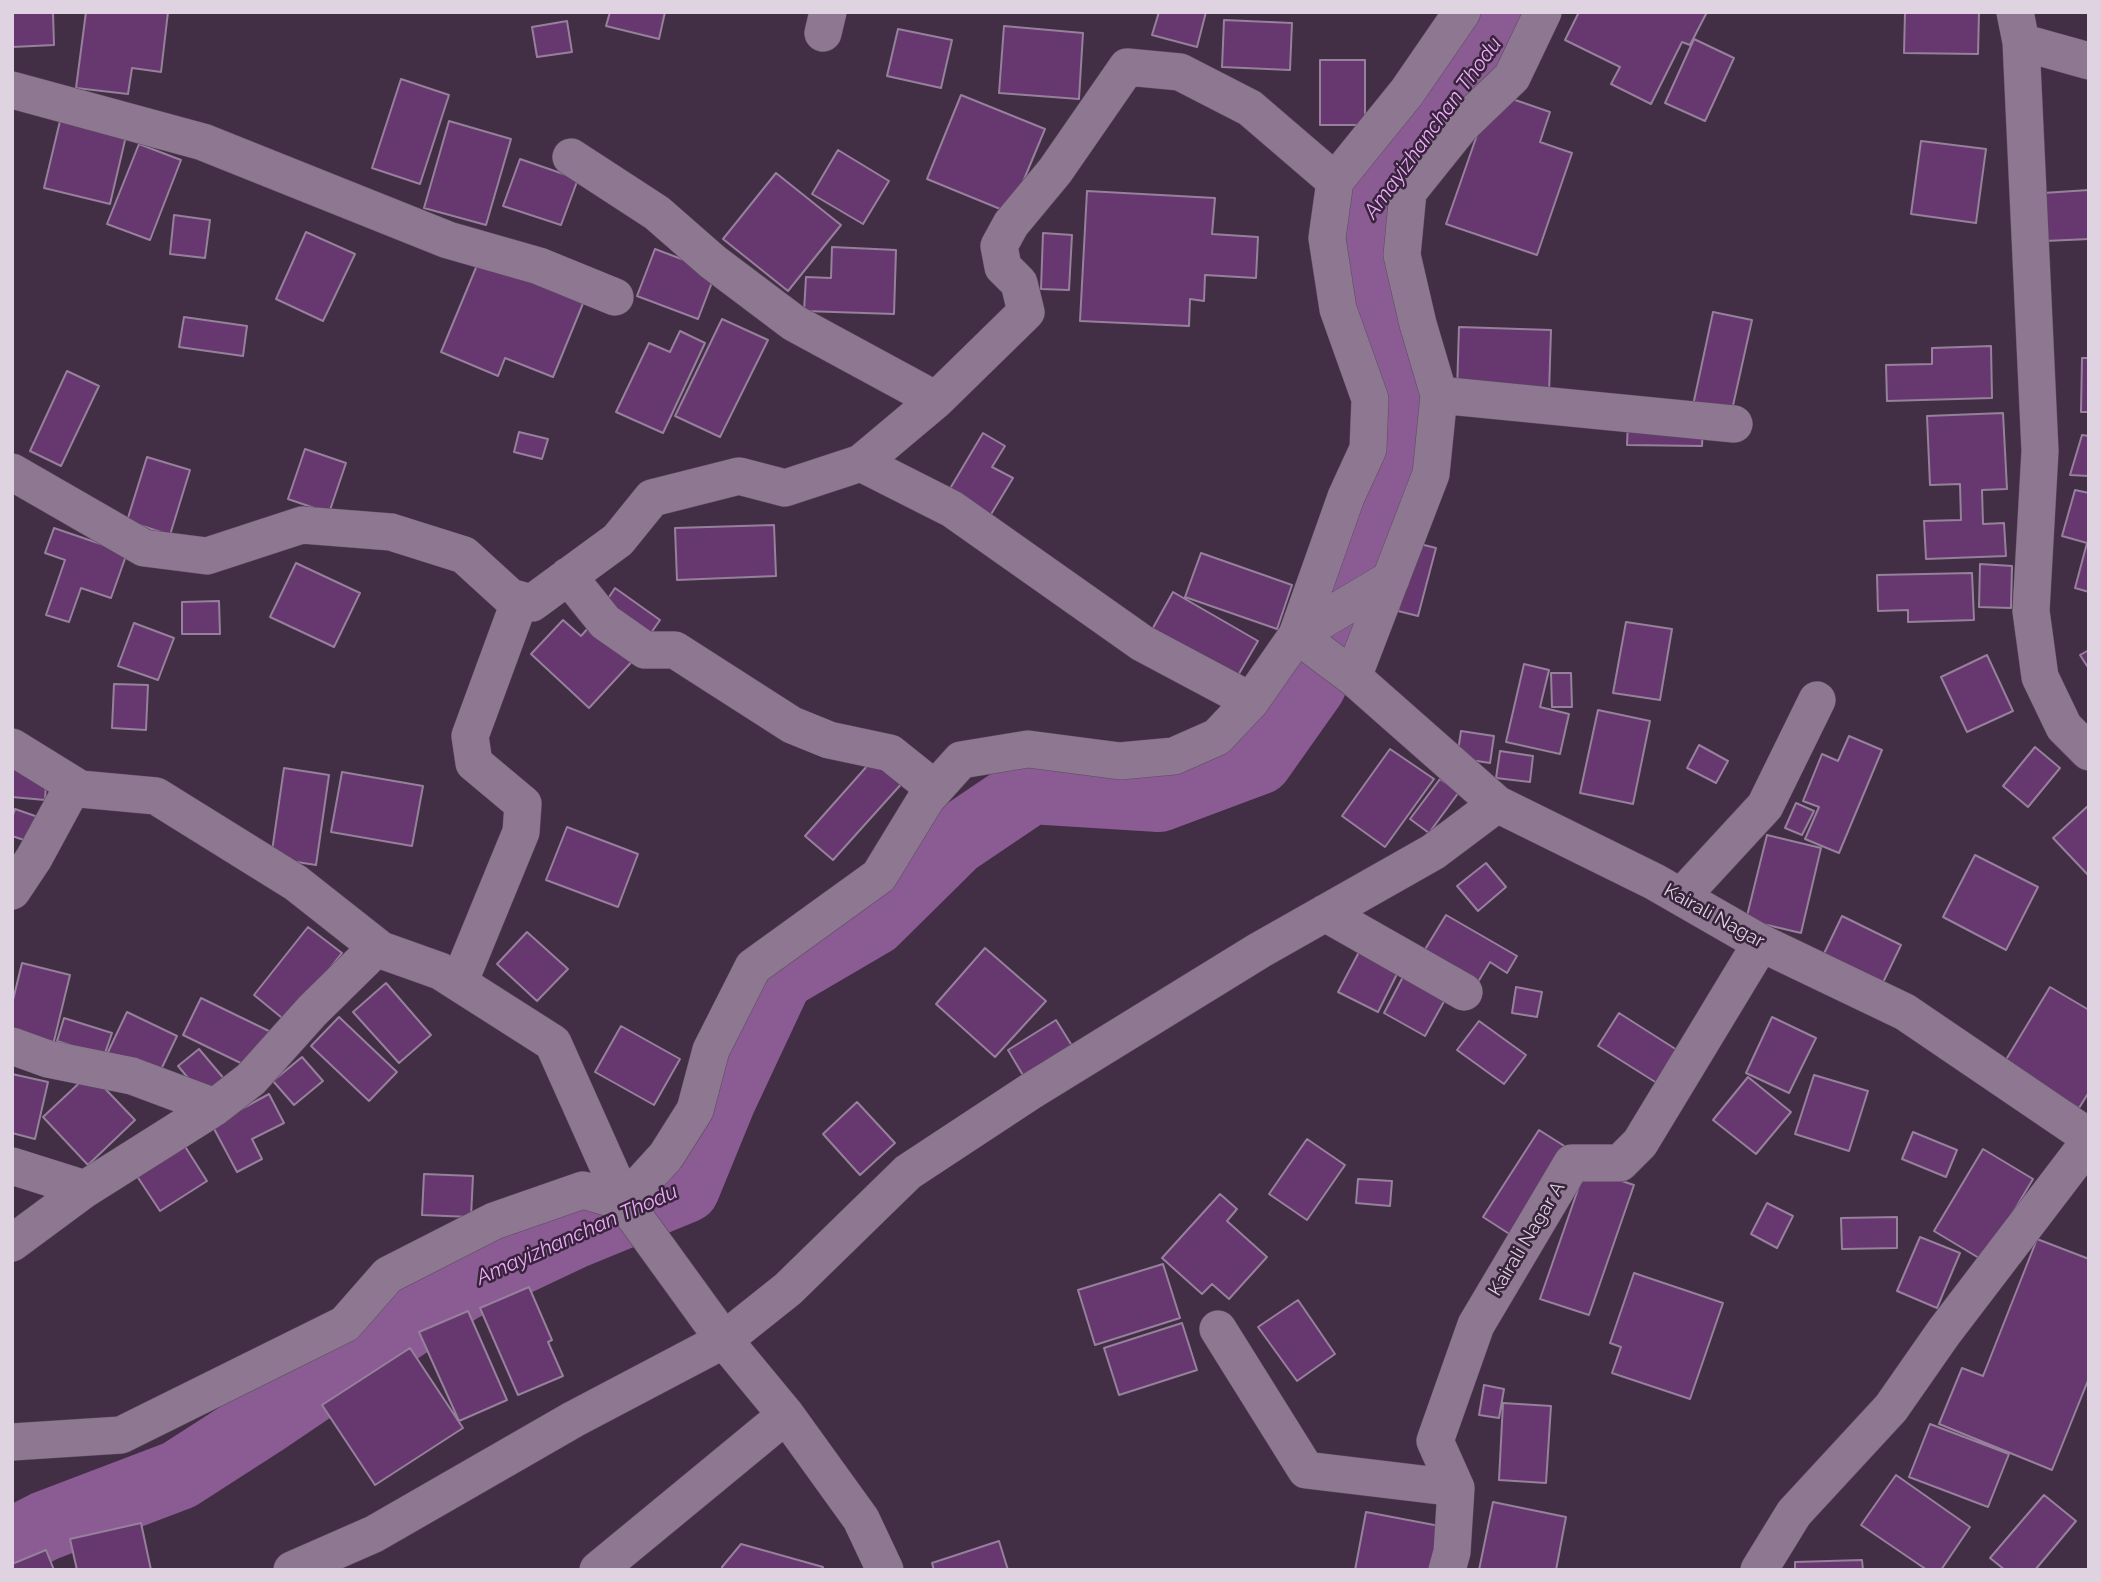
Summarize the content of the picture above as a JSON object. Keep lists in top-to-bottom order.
{
  "streets": {
    "street": ["Kairali Nagar", "Kairali Nagar A"]
  },
  "crossings": [
    ["Kairali Nagar", "Kairali Nagar A"]
  ],
  "water": ["Amayizhanchan Thodu"]
}
